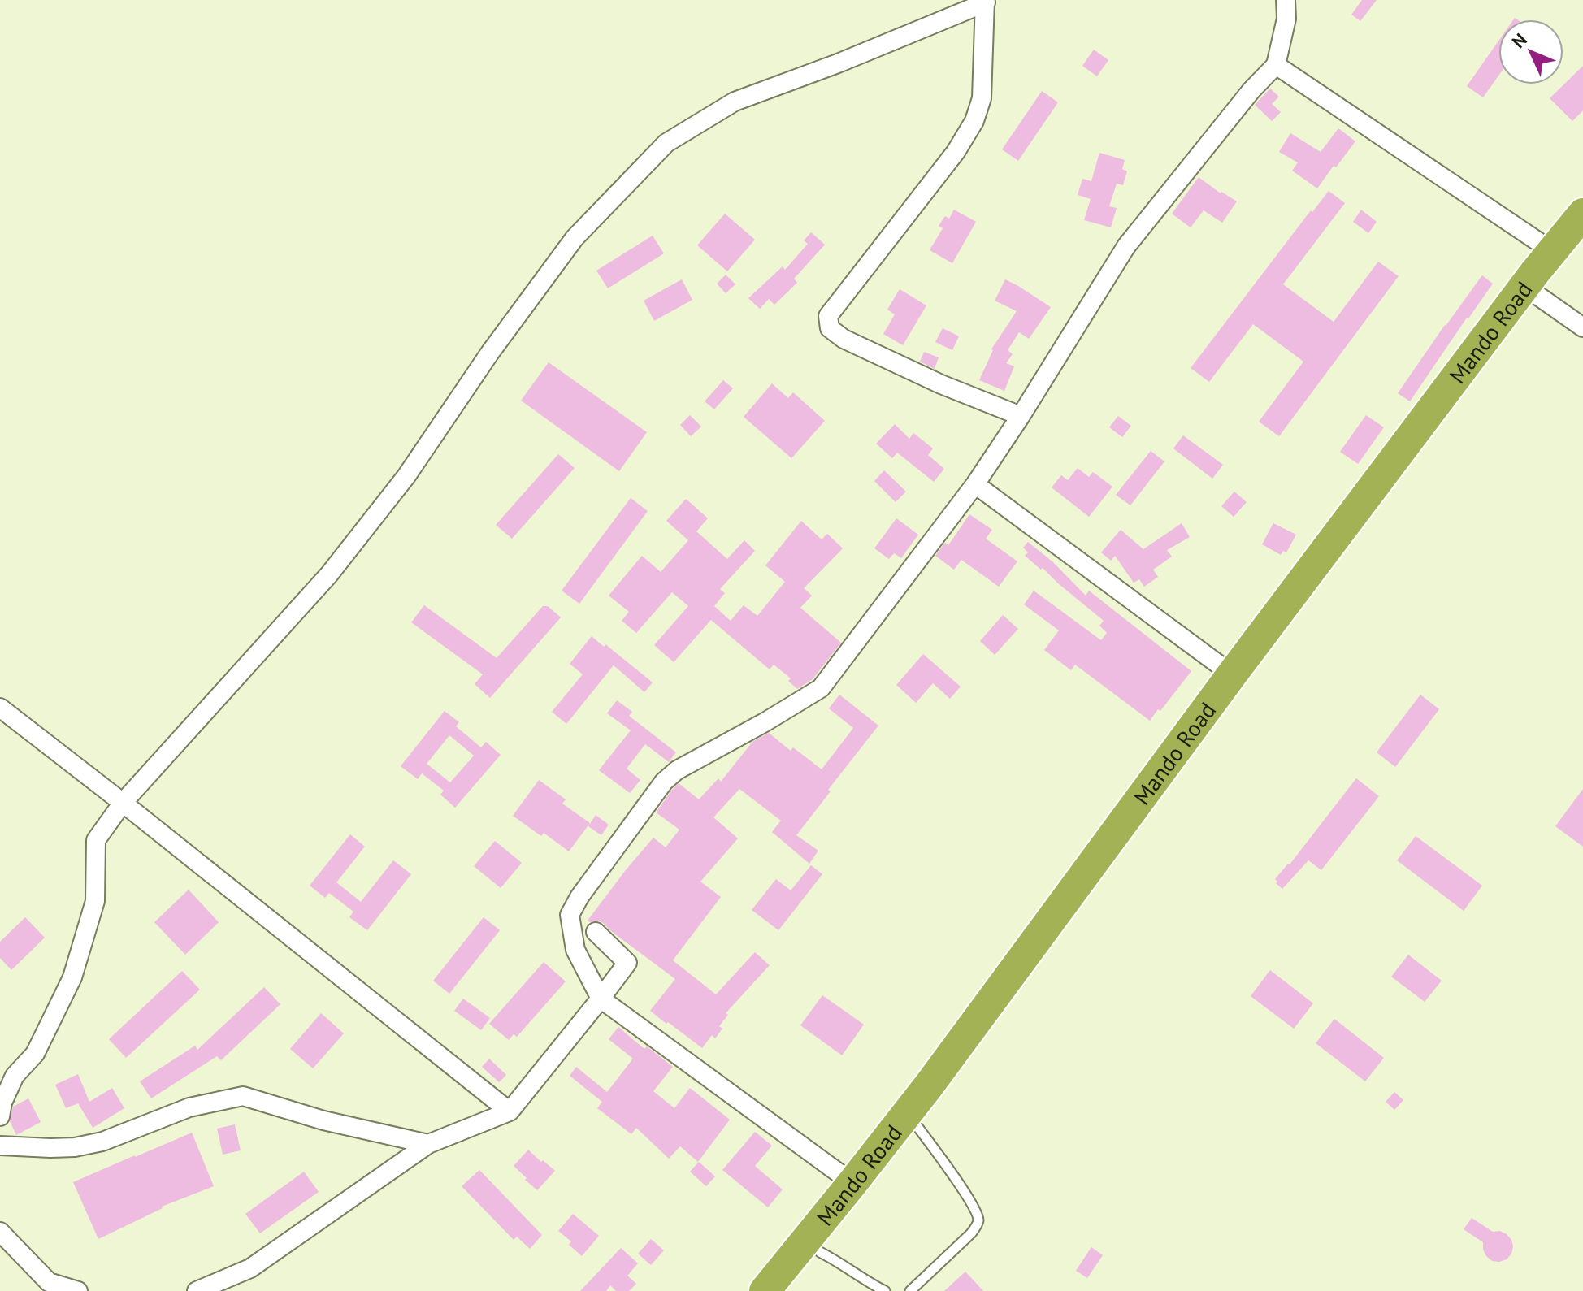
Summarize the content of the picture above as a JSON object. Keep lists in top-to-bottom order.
{
  "streets": {
    "highway": ["Mando Road"]
  },
  "north": "top left"
}
